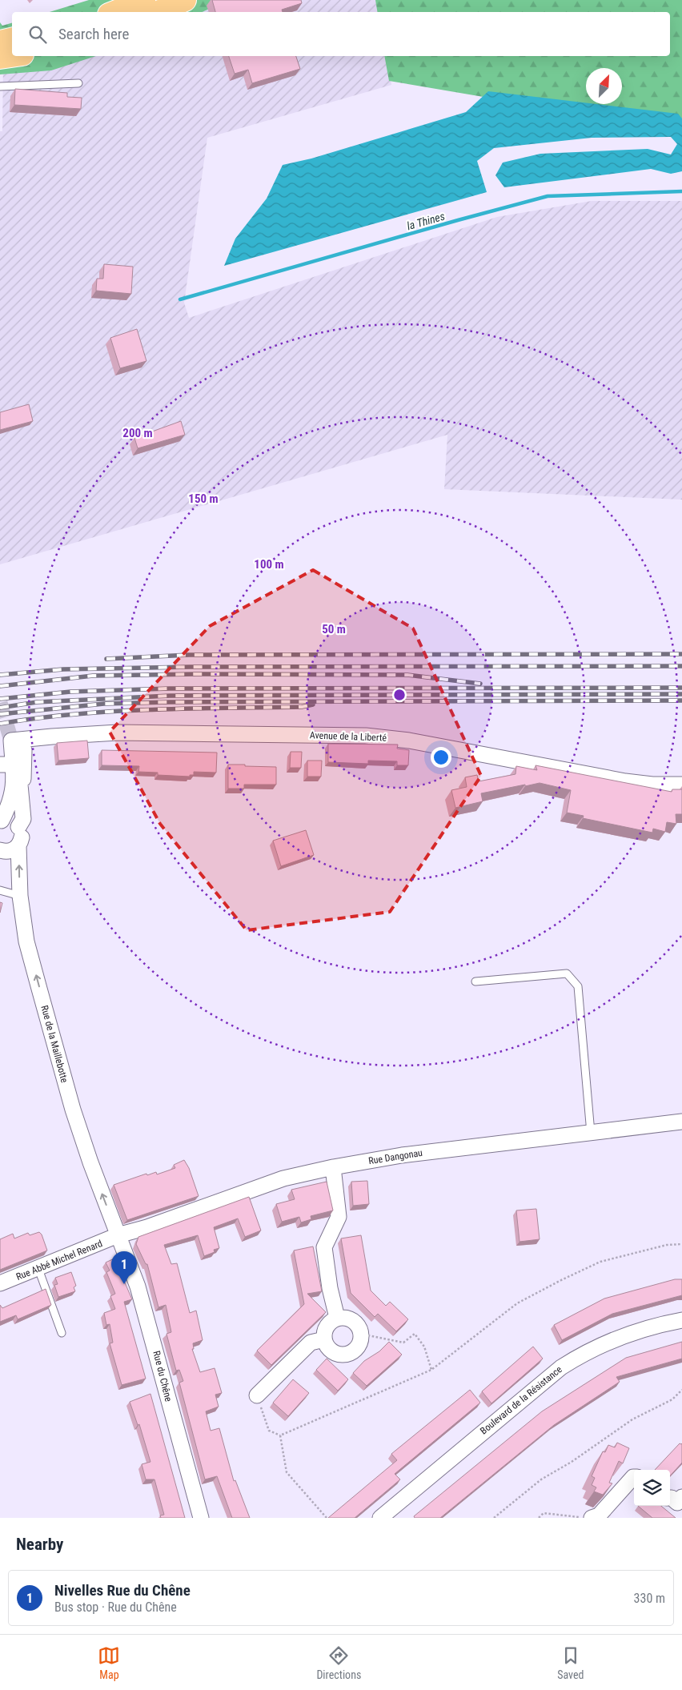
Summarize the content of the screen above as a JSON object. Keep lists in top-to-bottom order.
{
  "streets": {
    "street": [
      "Avenue de la Liberté",
      "Rue de la Maillebotte",
      "Rue Dangonau",
      "Rue Abbé Michel Renard",
      "Rue du Chêne",
      "Boulevard de la Résistance"
    ]
  },
  "crossings": [
    ["Rue de la Maillebotte", "Rue Dangonau"],
    ["Rue de la Maillebotte", "Rue Abbé Michel Renard"],
    ["Rue de la Maillebotte", "Rue du Chêne"],
    ["Rue Dangonau", "Rue Abbé Michel Renard"],
    ["Rue Dangonau", "Rue du Chêne"],
    ["Rue Abbé Michel Renard", "Rue du Chêne"]
  ],
  "one_way": ["Rue de la Maillebotte"],
  "water": ["la Thines"],
  "north": "top right",
  "page": {
    "search": "Search here",
    "pins": "1",
    "heading": "Nearby",
    "list": [
      {
        "mark": "1",
        "name": "Nivelles Rue du Chêne",
        "note": "Bus stop · Rue du Chêne",
        "value": "330 m"
      }
    ],
    "nav": ["Map", "Directions", "Saved"]
  },
  "rings": [
    "200 m",
    "150 m",
    "100 m",
    "50 m"
  ]
}
